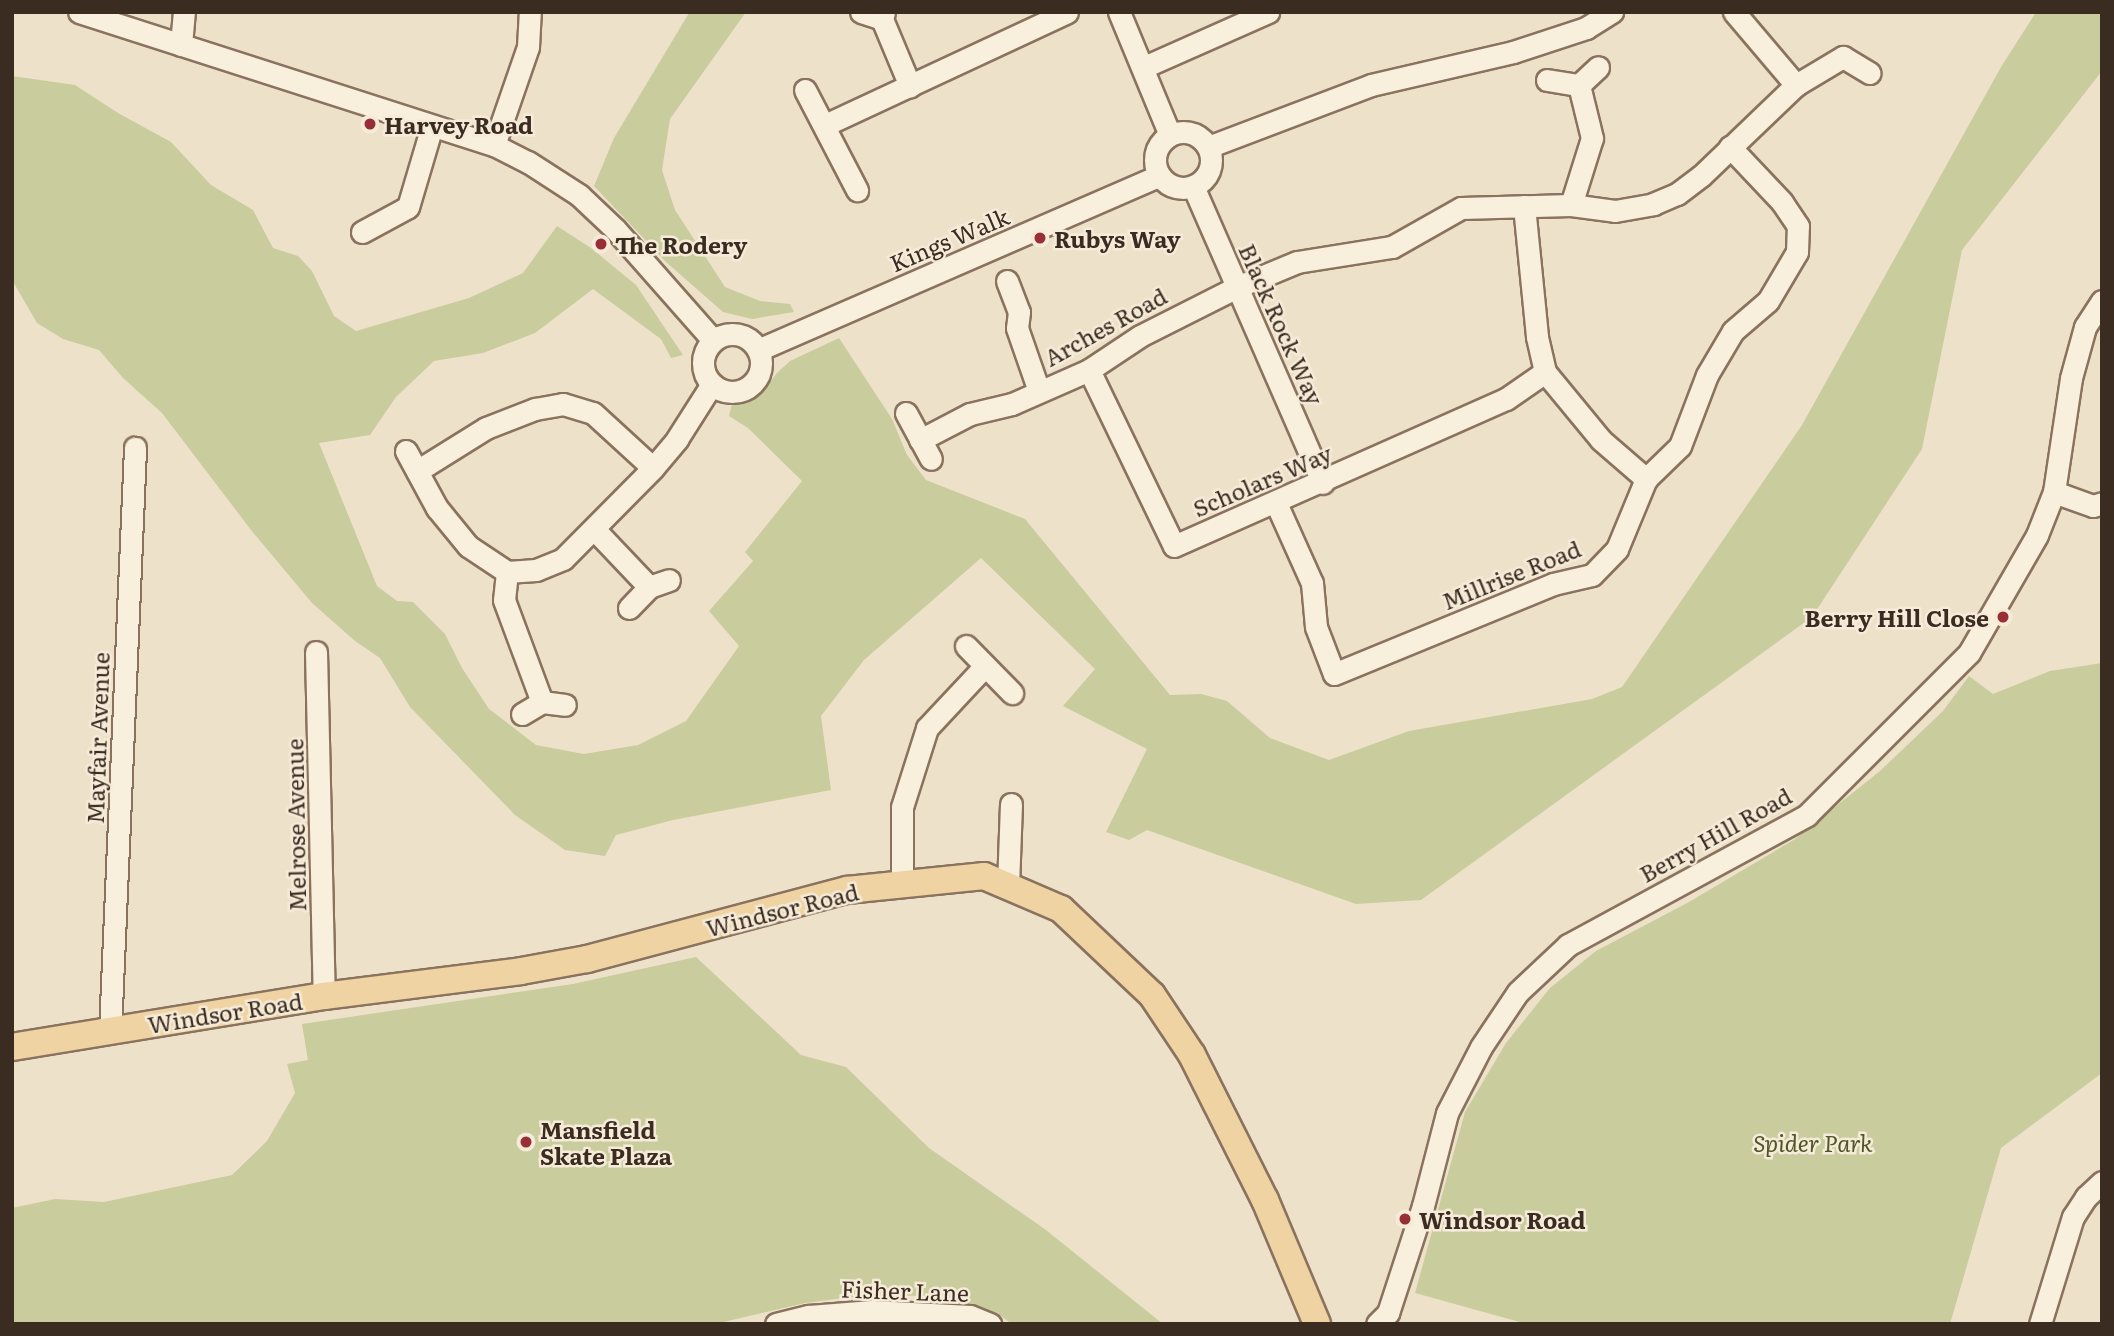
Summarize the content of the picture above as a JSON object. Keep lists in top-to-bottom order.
{
  "streets": {
    "main road": ["Windsor Road"],
    "street": [
      "Kings Walk",
      "Black Rock Way",
      "Arches Road",
      "Scholars Way",
      "Millrise Road",
      "Mayfair Avenue",
      "Melrose Avenue",
      "Berry Hill Road",
      "Fisher Lane"
    ]
  },
  "crossings": [
    ["Kings Walk", "Black Rock Way"],
    ["Black Rock Way", "Arches Road"],
    ["Black Rock Way", "Scholars Way"],
    ["Arches Road", "Scholars Way"],
    ["Arches Road", "Millrise Road"],
    ["Scholars Way", "Millrise Road"],
    ["Mayfair Avenue", "Windsor Road"],
    ["Melrose Avenue", "Windsor Road"]
  ],
  "parks": ["Spider Park"],
  "places": [
    "Harvey Road",
    "Rubys Way",
    "The Rodery",
    "Berry Hill Close",
    "Mansfield Skate Plaza",
    "Windsor Road"
  ]
}
